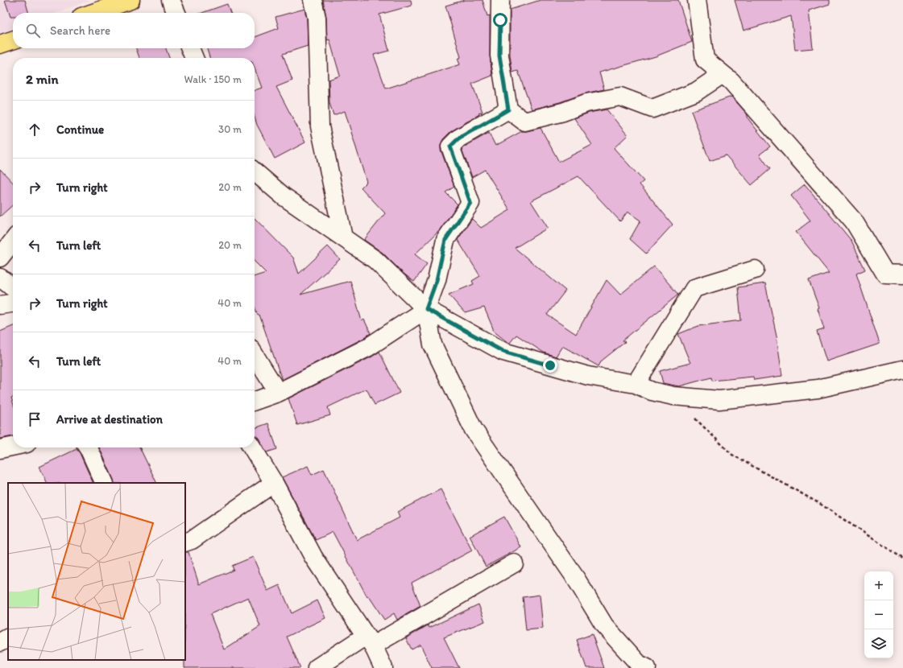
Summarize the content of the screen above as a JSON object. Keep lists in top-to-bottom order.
{
  "page": {
    "search": "Search here",
    "heading": ["2 min", "Walk · 150 m"],
    "list": [
      ["Continue", "30 m"],
      ["Turn right", "20 m"],
      ["Turn left", "20 m"],
      ["Turn right", "40 m"],
      ["Turn left", "40 m"],
      "Arrive at destination"
    ],
    "map_buttons": ["+", "−"]
  }
}
